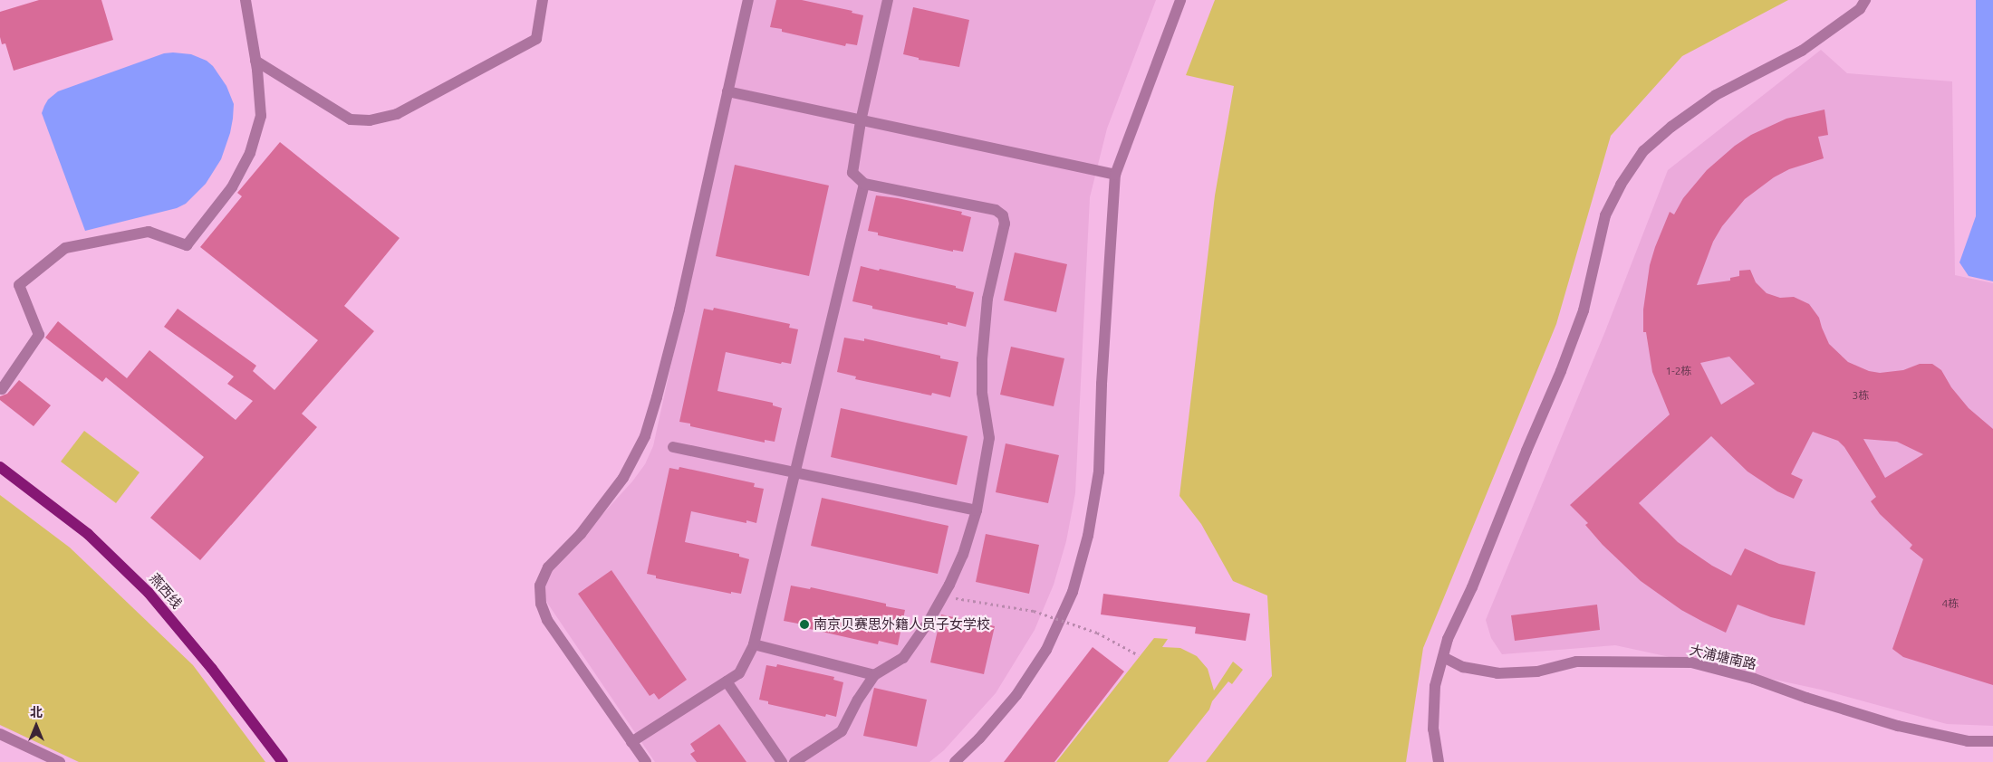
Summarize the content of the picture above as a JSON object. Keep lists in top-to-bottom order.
{
  "streets": {
    "main road": ["燕西线"],
    "street": ["大浦塘南路"]
  },
  "places": ["南京贝赛思外籍人员子女学校"],
  "house_numbers": ["1-2栋", "3栋", "4栋"],
  "north": "top"
}
